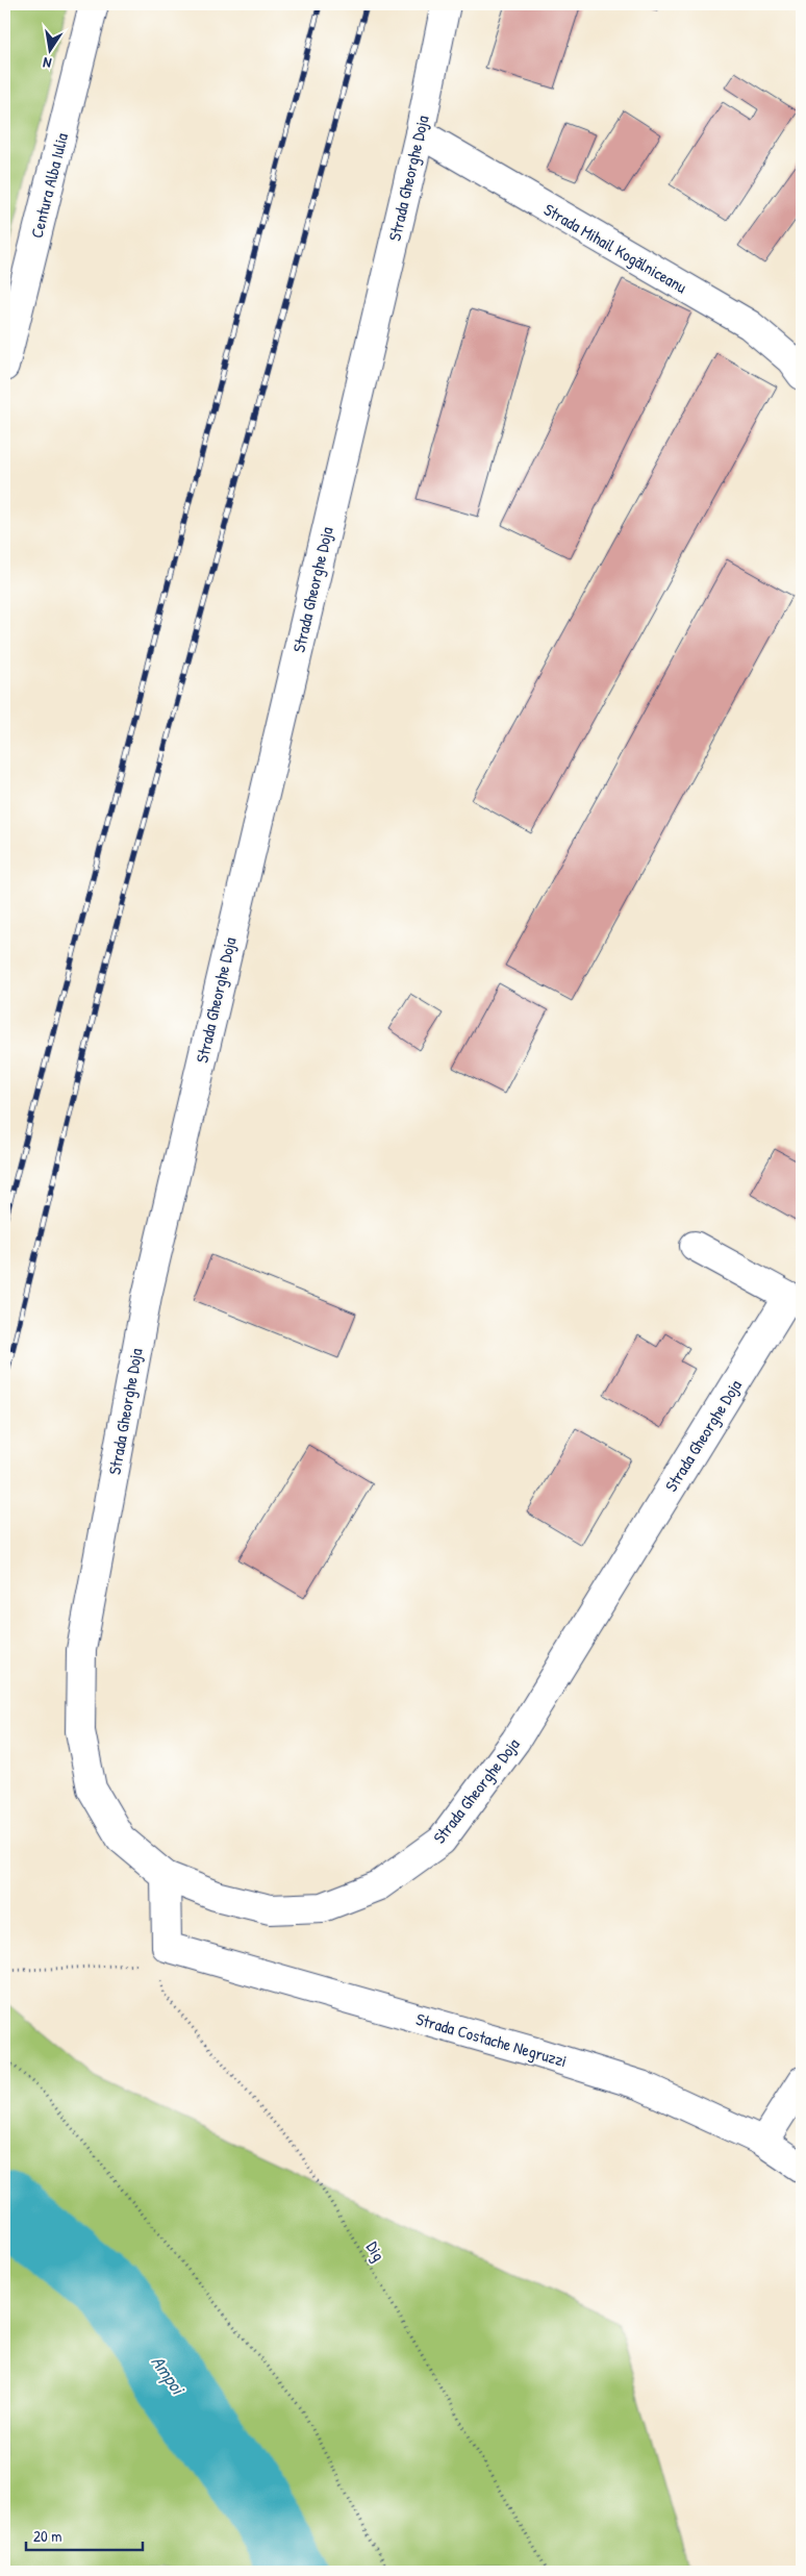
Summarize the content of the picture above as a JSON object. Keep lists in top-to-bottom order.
{
  "streets": {
    "street": [
      "Strada Gheorghe Doja",
      "Centura Alba Iulia",
      "Strada Mihail Kogălniceanu",
      "Strada Costache Negruzzi"
    ],
    "path": ["Dig"]
  },
  "crossings": [
    ["Strada Gheorghe Doja", "Strada Mihail Kogălniceanu"],
    ["Strada Gheorghe Doja", "Strada Costache Negruzzi"]
  ],
  "water": ["Ampoi"],
  "scale_bar": "20 m",
  "north": "bottom"
}
